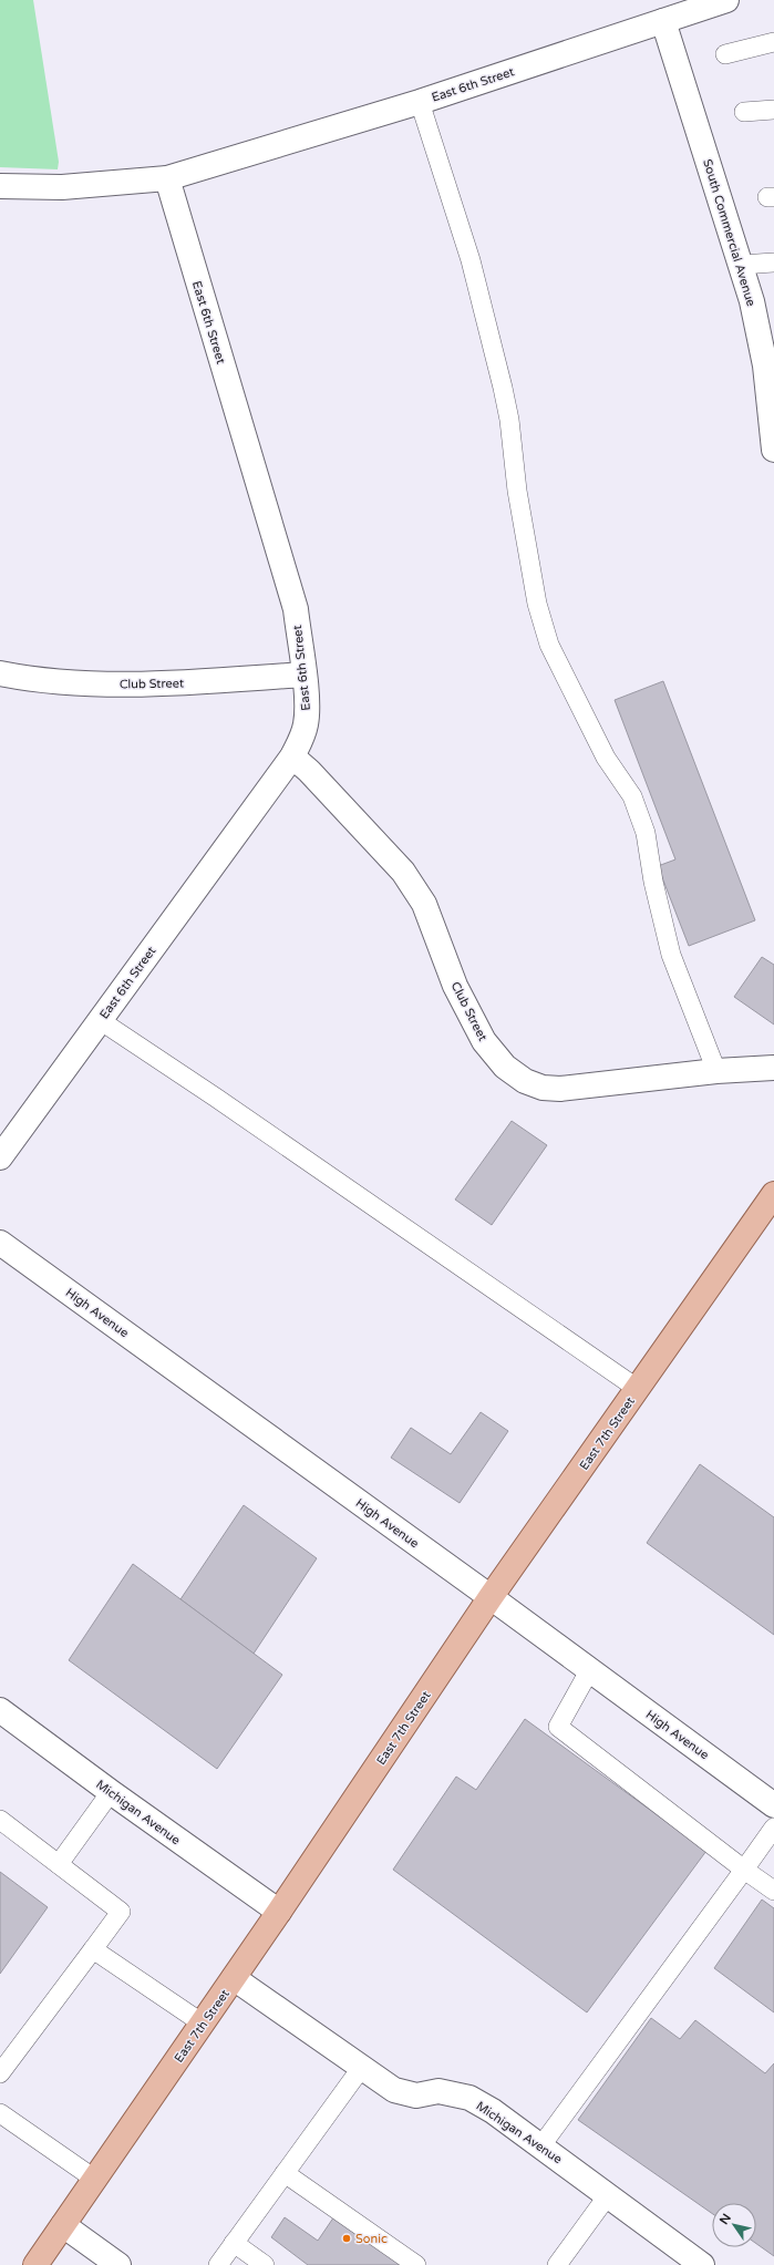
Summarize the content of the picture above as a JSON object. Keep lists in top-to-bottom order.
{
  "streets": {
    "main road": ["East 7th Street"],
    "street": [
      "East 6th Street",
      "South Commercial Avenue",
      "Club Street",
      "High Avenue",
      "Michigan Avenue"
    ]
  },
  "crossings": [
    ["East 6th Street", "South Commercial Avenue"],
    ["East 6th Street", "Club Street"],
    ["High Avenue", "East 7th Street"],
    ["East 7th Street", "Michigan Avenue"]
  ],
  "places": ["Sonic"],
  "north": "top left"
}
